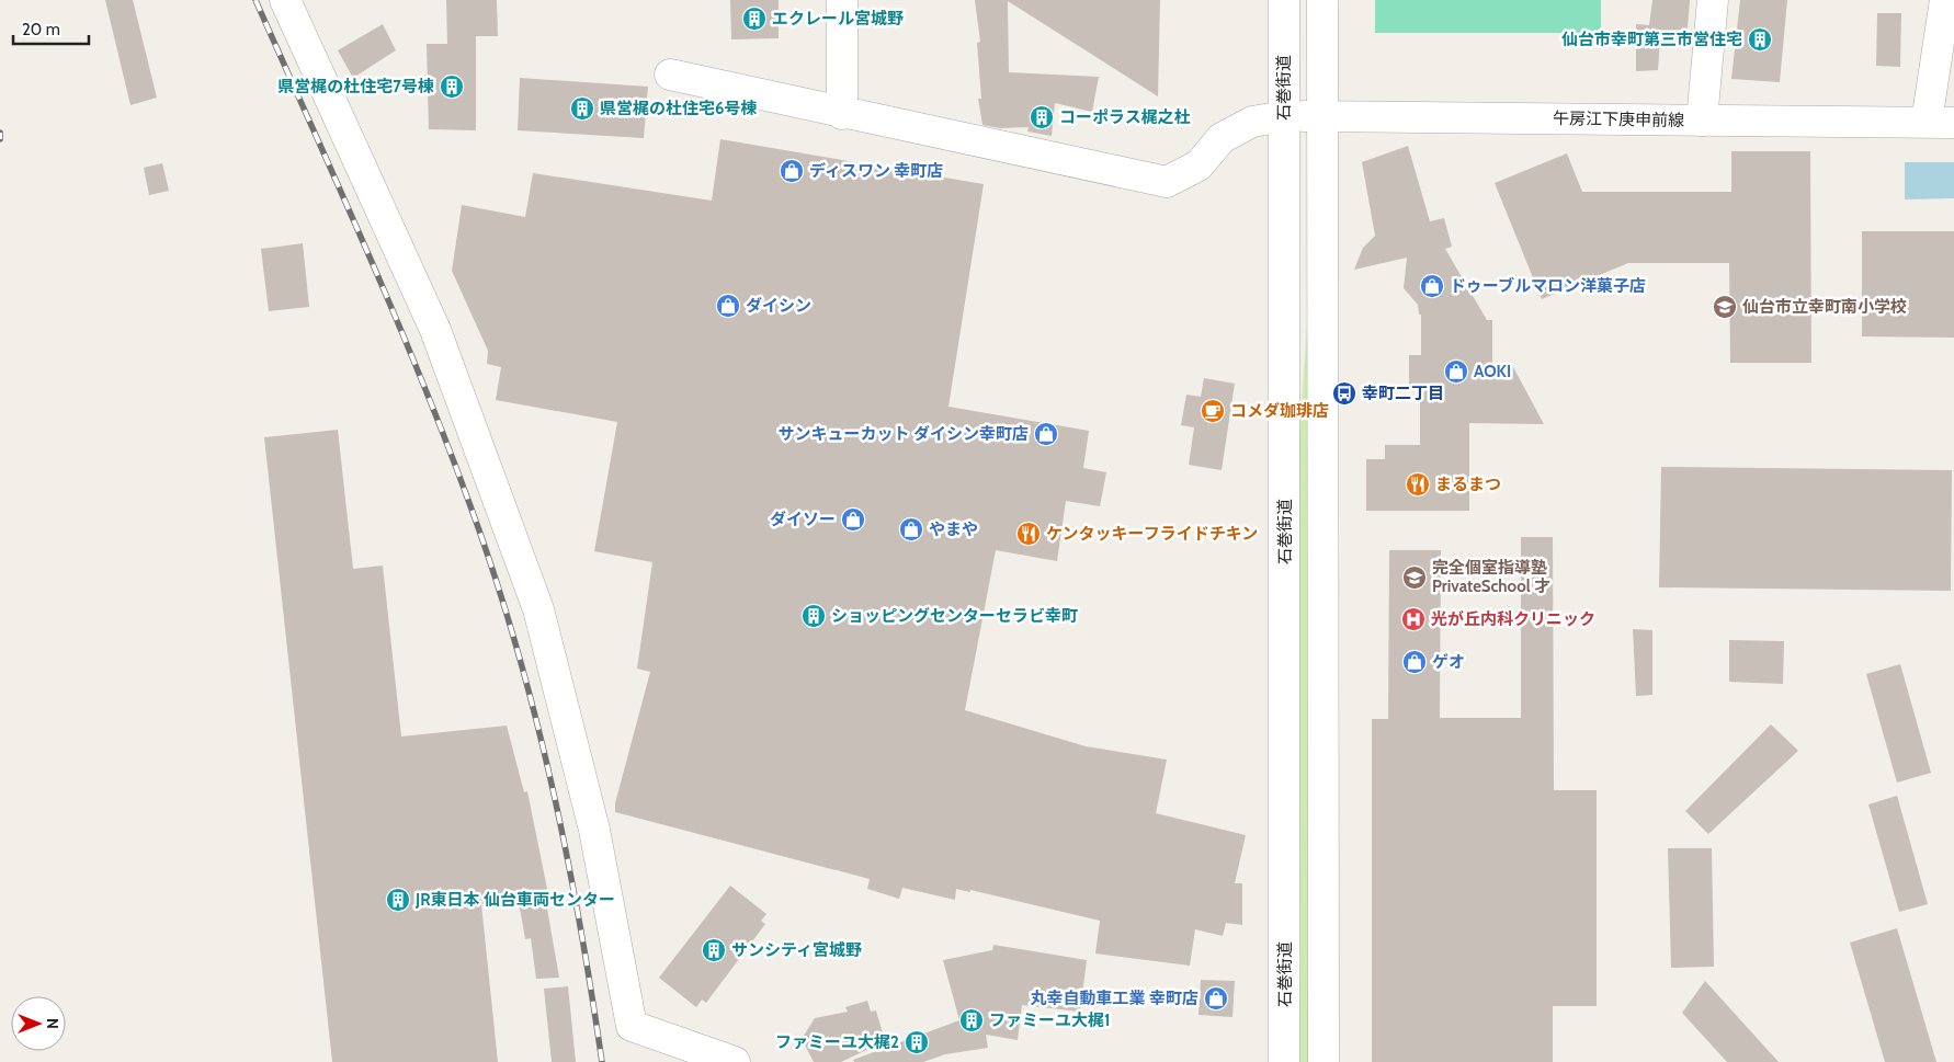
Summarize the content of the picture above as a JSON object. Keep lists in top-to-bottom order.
{
  "streets": {
    "street": ["石巻街道", "午房江下庚申前線"]
  },
  "crossings": [
    ["石巻街道", "午房江下庚申前線"]
  ],
  "places": {
    "building": [
      "エクレール宮城野",
      "仙台市幸町第三市営住宅",
      "県営梶の杜住宅7号棟",
      "県営梶の杜住宅6号棟",
      "コーポラス梶之杜",
      "ショッピングセンターセラビ幸町",
      "JR東日本 仙台車両センター",
      "サンシティ宮城野",
      "ファミーユ大梶1",
      "ファミーユ大梶2"
    ],
    "shop": [
      "ディスワン 幸町店",
      "ドゥーブルマロン洋菓子店",
      "ダイシン",
      "AOKI",
      "サンキューカット ダイシン幸町店",
      "ダイソー",
      "やまや",
      "ゲオ",
      "丸幸自動車工業 幸町店"
    ],
    "school or university": ["仙台市立幸町南小学校", "完全個室指導塾 PrivateSchool 才"],
    "bus stop": ["幸町二丁目"],
    "cafe": ["コメダ珈琲店"],
    "restaurant": ["まるまつ", "ケンタッキーフライドチキン"],
    "hospital": ["光が丘内科クリニック"]
  },
  "scale_bar": "20 m",
  "north": "right"
}
